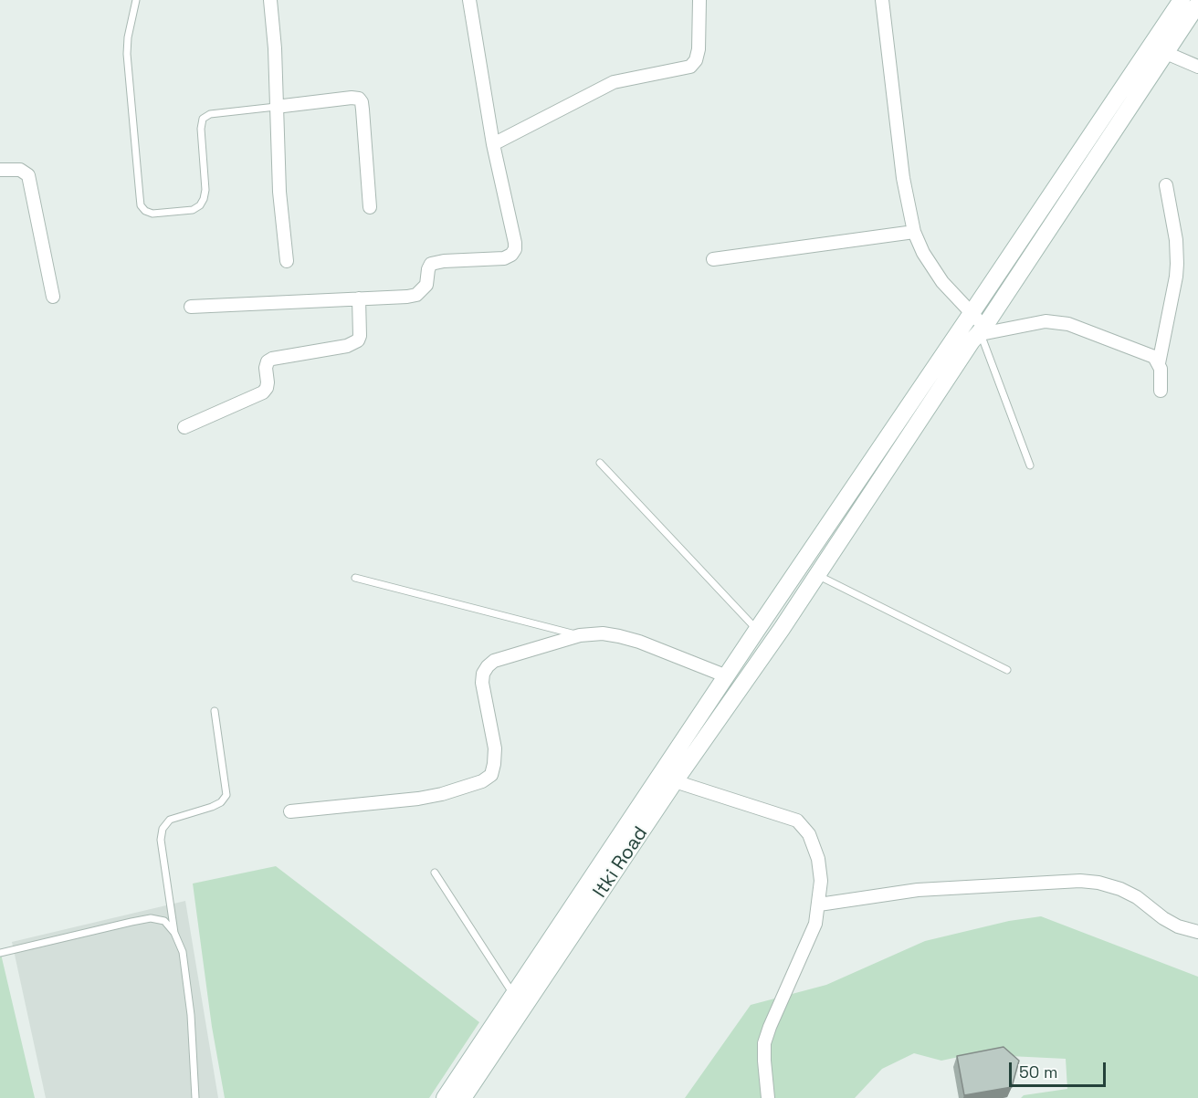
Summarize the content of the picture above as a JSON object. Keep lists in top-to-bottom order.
{
  "streets": {
    "main road": ["Itki Road"]
  },
  "scale_bar": "50 m"
}
